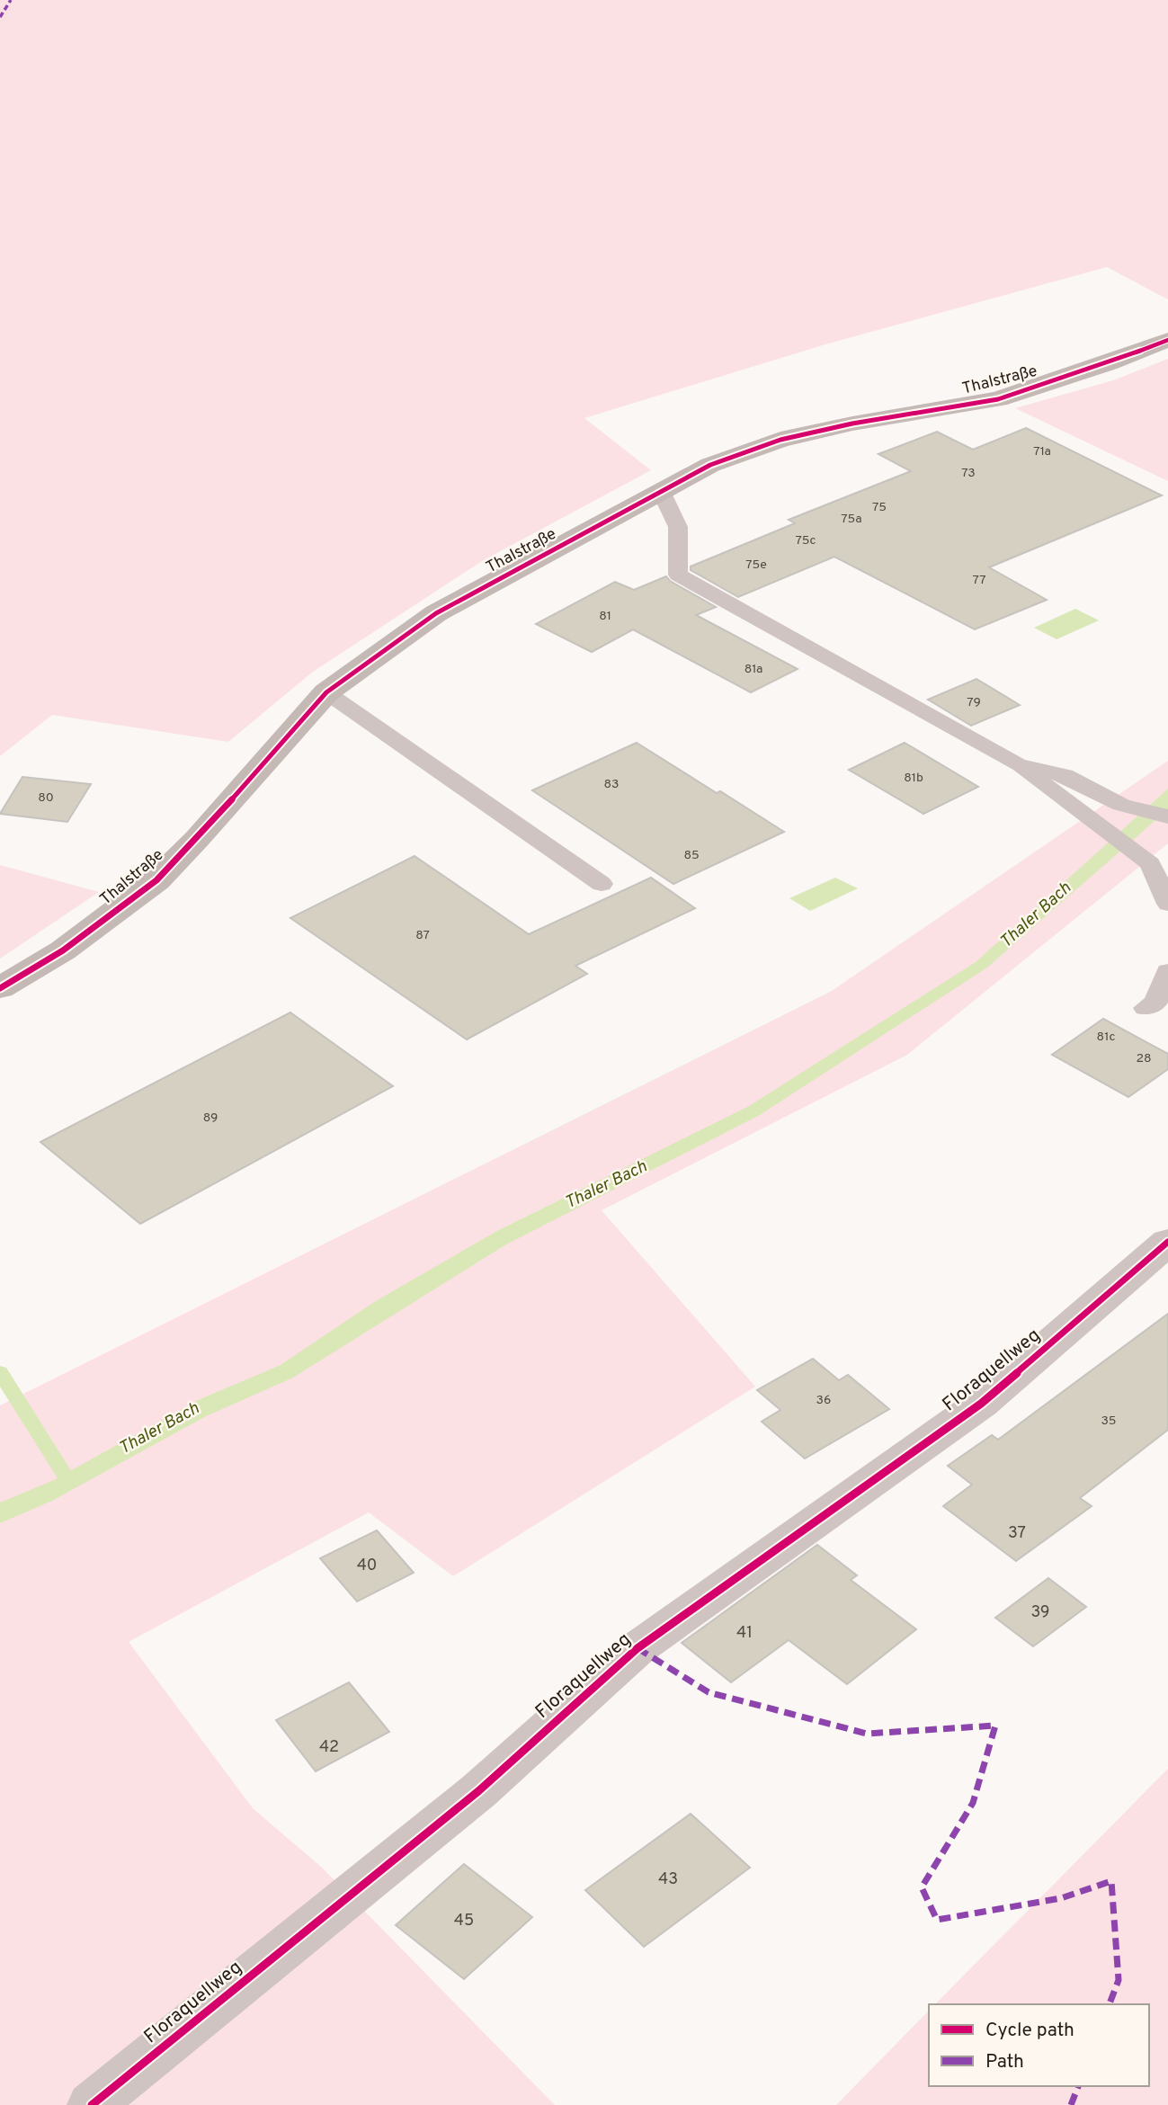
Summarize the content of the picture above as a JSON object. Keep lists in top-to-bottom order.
{
  "streets": {
    "main road": ["Thalstraße"],
    "street": ["Floraquellweg"]
  },
  "water": ["Thaler Bach"],
  "house_numbers": [
    "71a",
    "73",
    "75",
    "75a",
    "75c",
    "75e",
    "77",
    "81",
    "81a",
    "79",
    "81b",
    "83",
    "80",
    "85",
    "87",
    "81c",
    "28",
    "89",
    "36",
    "35",
    "37",
    "40",
    "39",
    "41",
    "42",
    "43",
    "45"
  ],
  "legend": ["Cycle path", "Path"]
}
